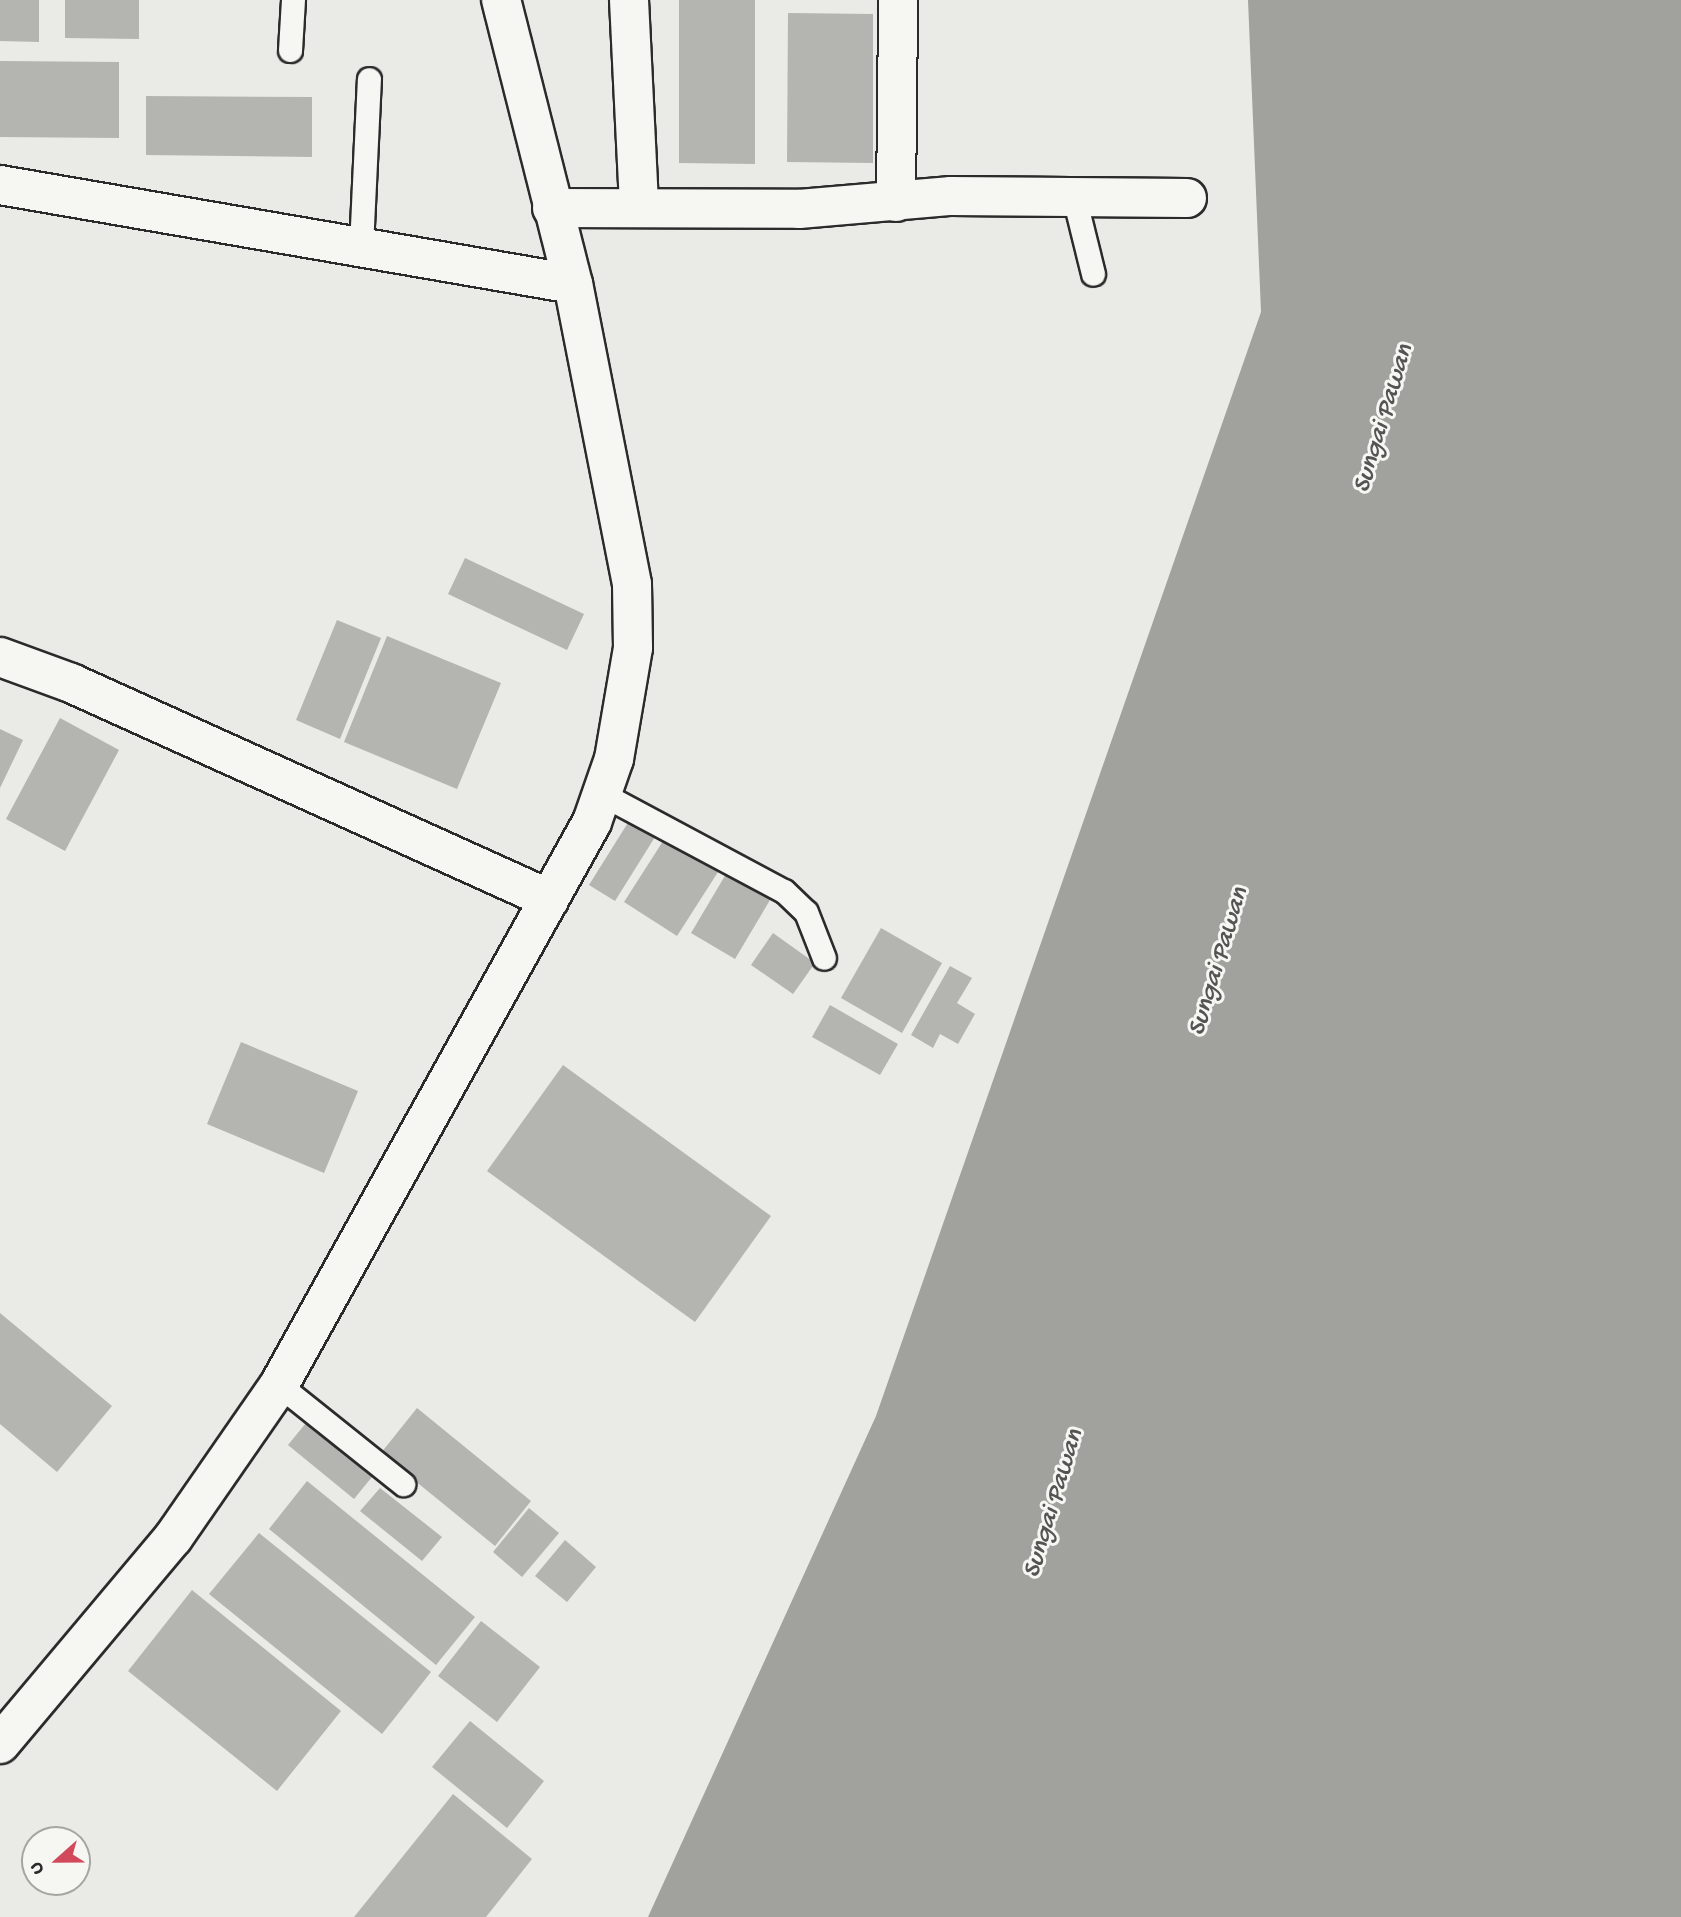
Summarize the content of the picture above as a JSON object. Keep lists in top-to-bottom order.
{
  "water": ["Sungai Pawan"],
  "north": "left"
}
